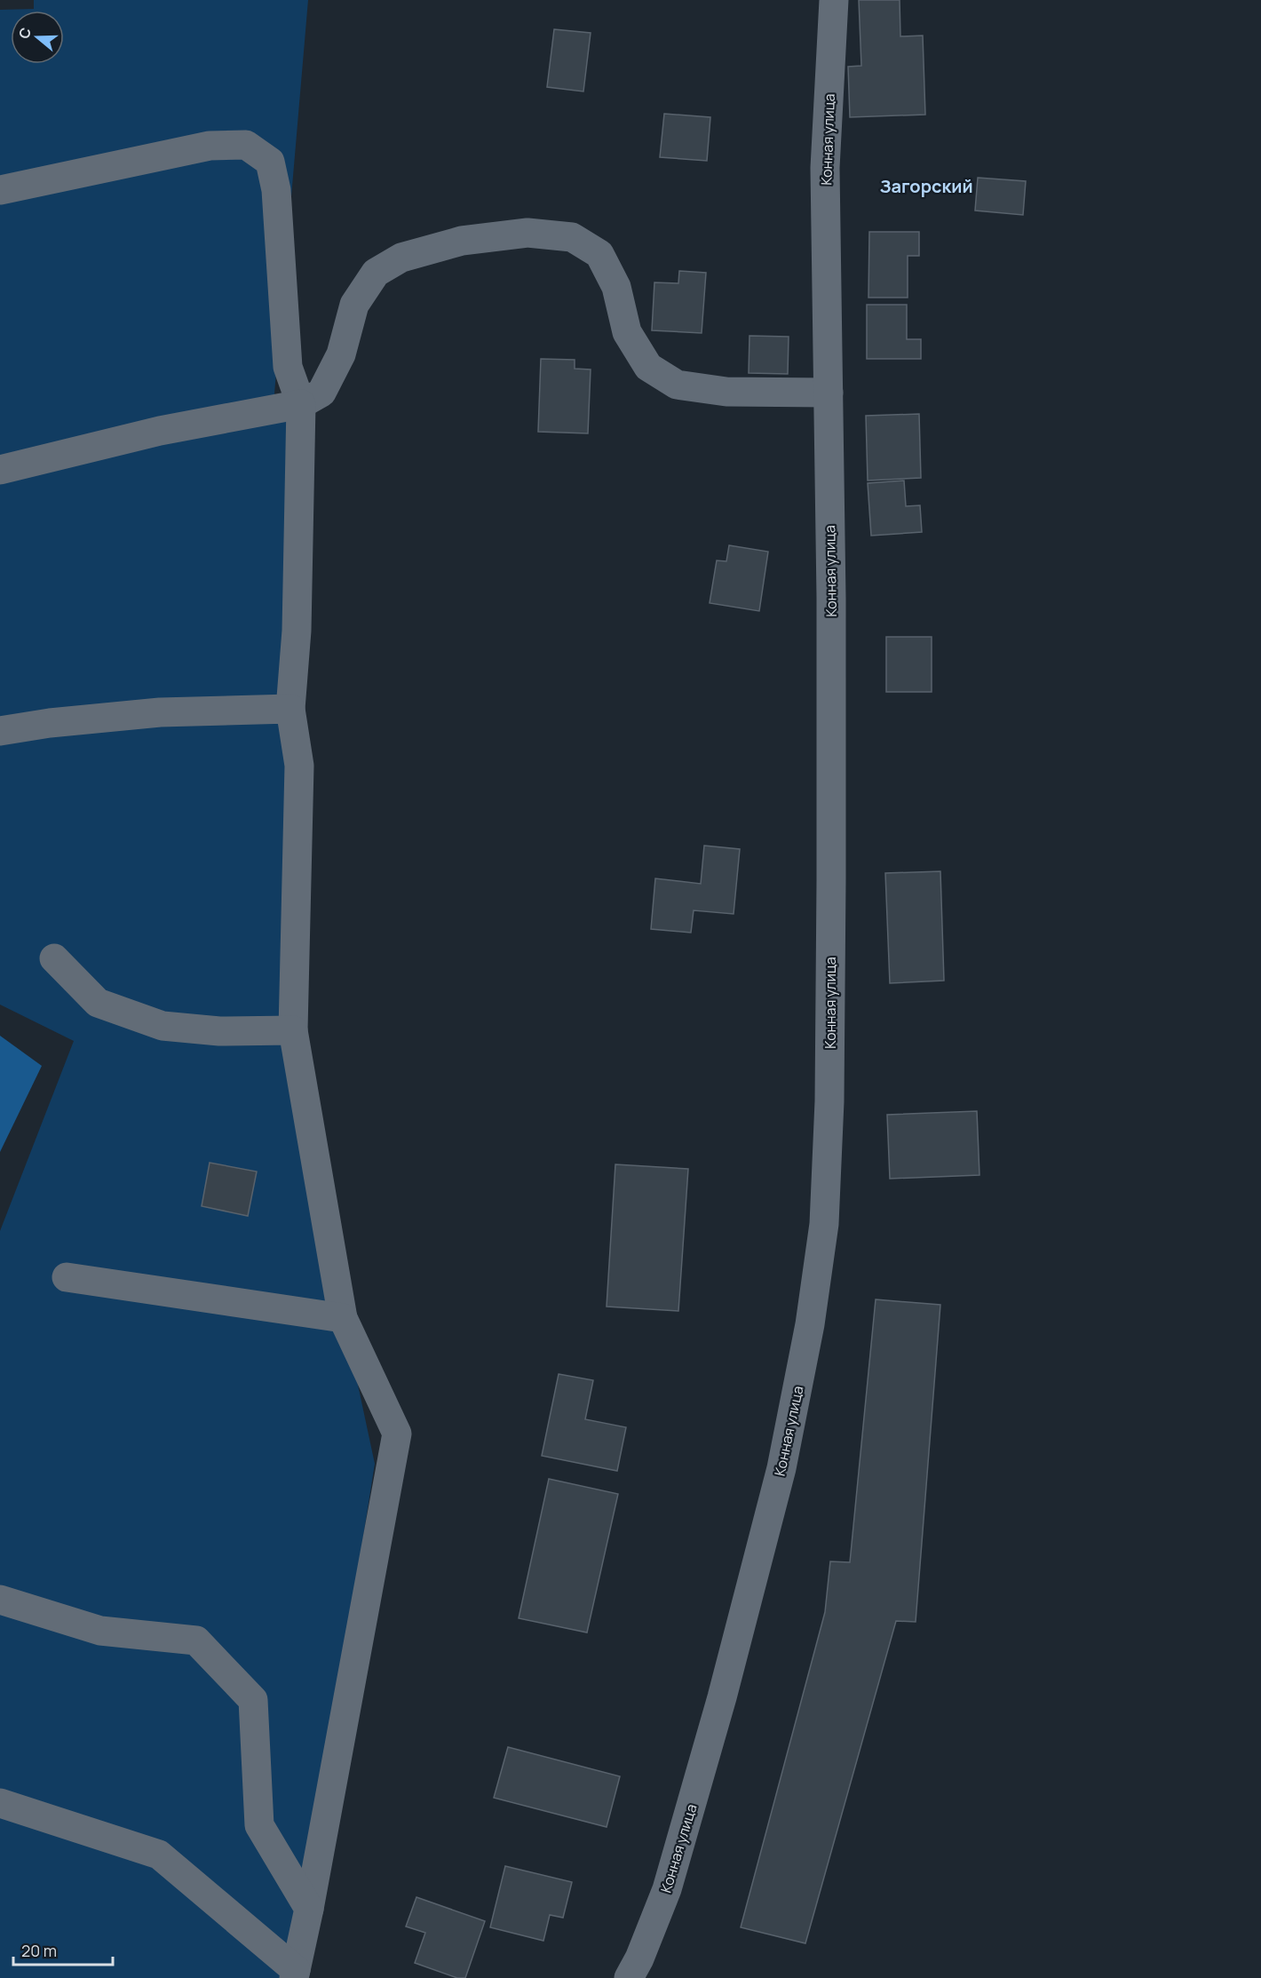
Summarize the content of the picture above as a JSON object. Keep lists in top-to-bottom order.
{
  "streets": {
    "street": ["Конная улица"]
  },
  "districts": ["Загорский"],
  "scale_bar": "20 m",
  "north": "left"
}
